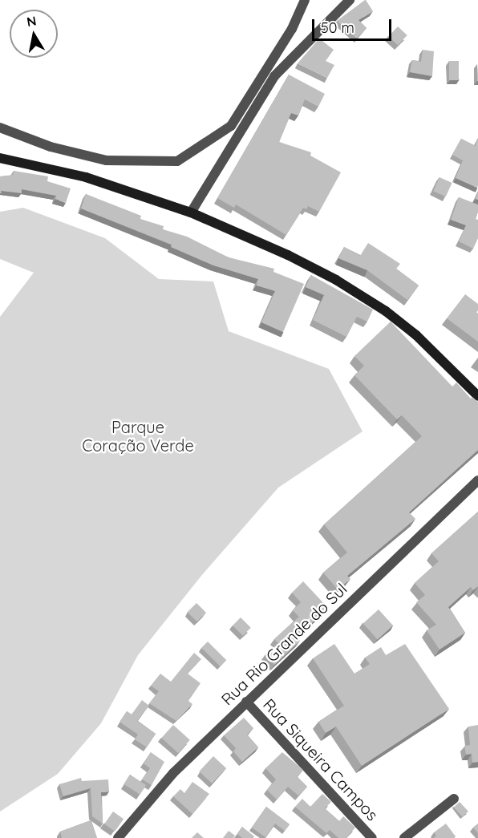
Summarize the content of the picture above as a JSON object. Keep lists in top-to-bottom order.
{
  "streets": {
    "street": ["Rua Rio Grande do Sul", "Rua Siqueira Campos"]
  },
  "crossings": [
    ["Rua Rio Grande do Sul", "Rua Siqueira Campos"]
  ],
  "parks": ["Parque Coração Verde"],
  "scale_bar": "50 m",
  "north": "top"
}
